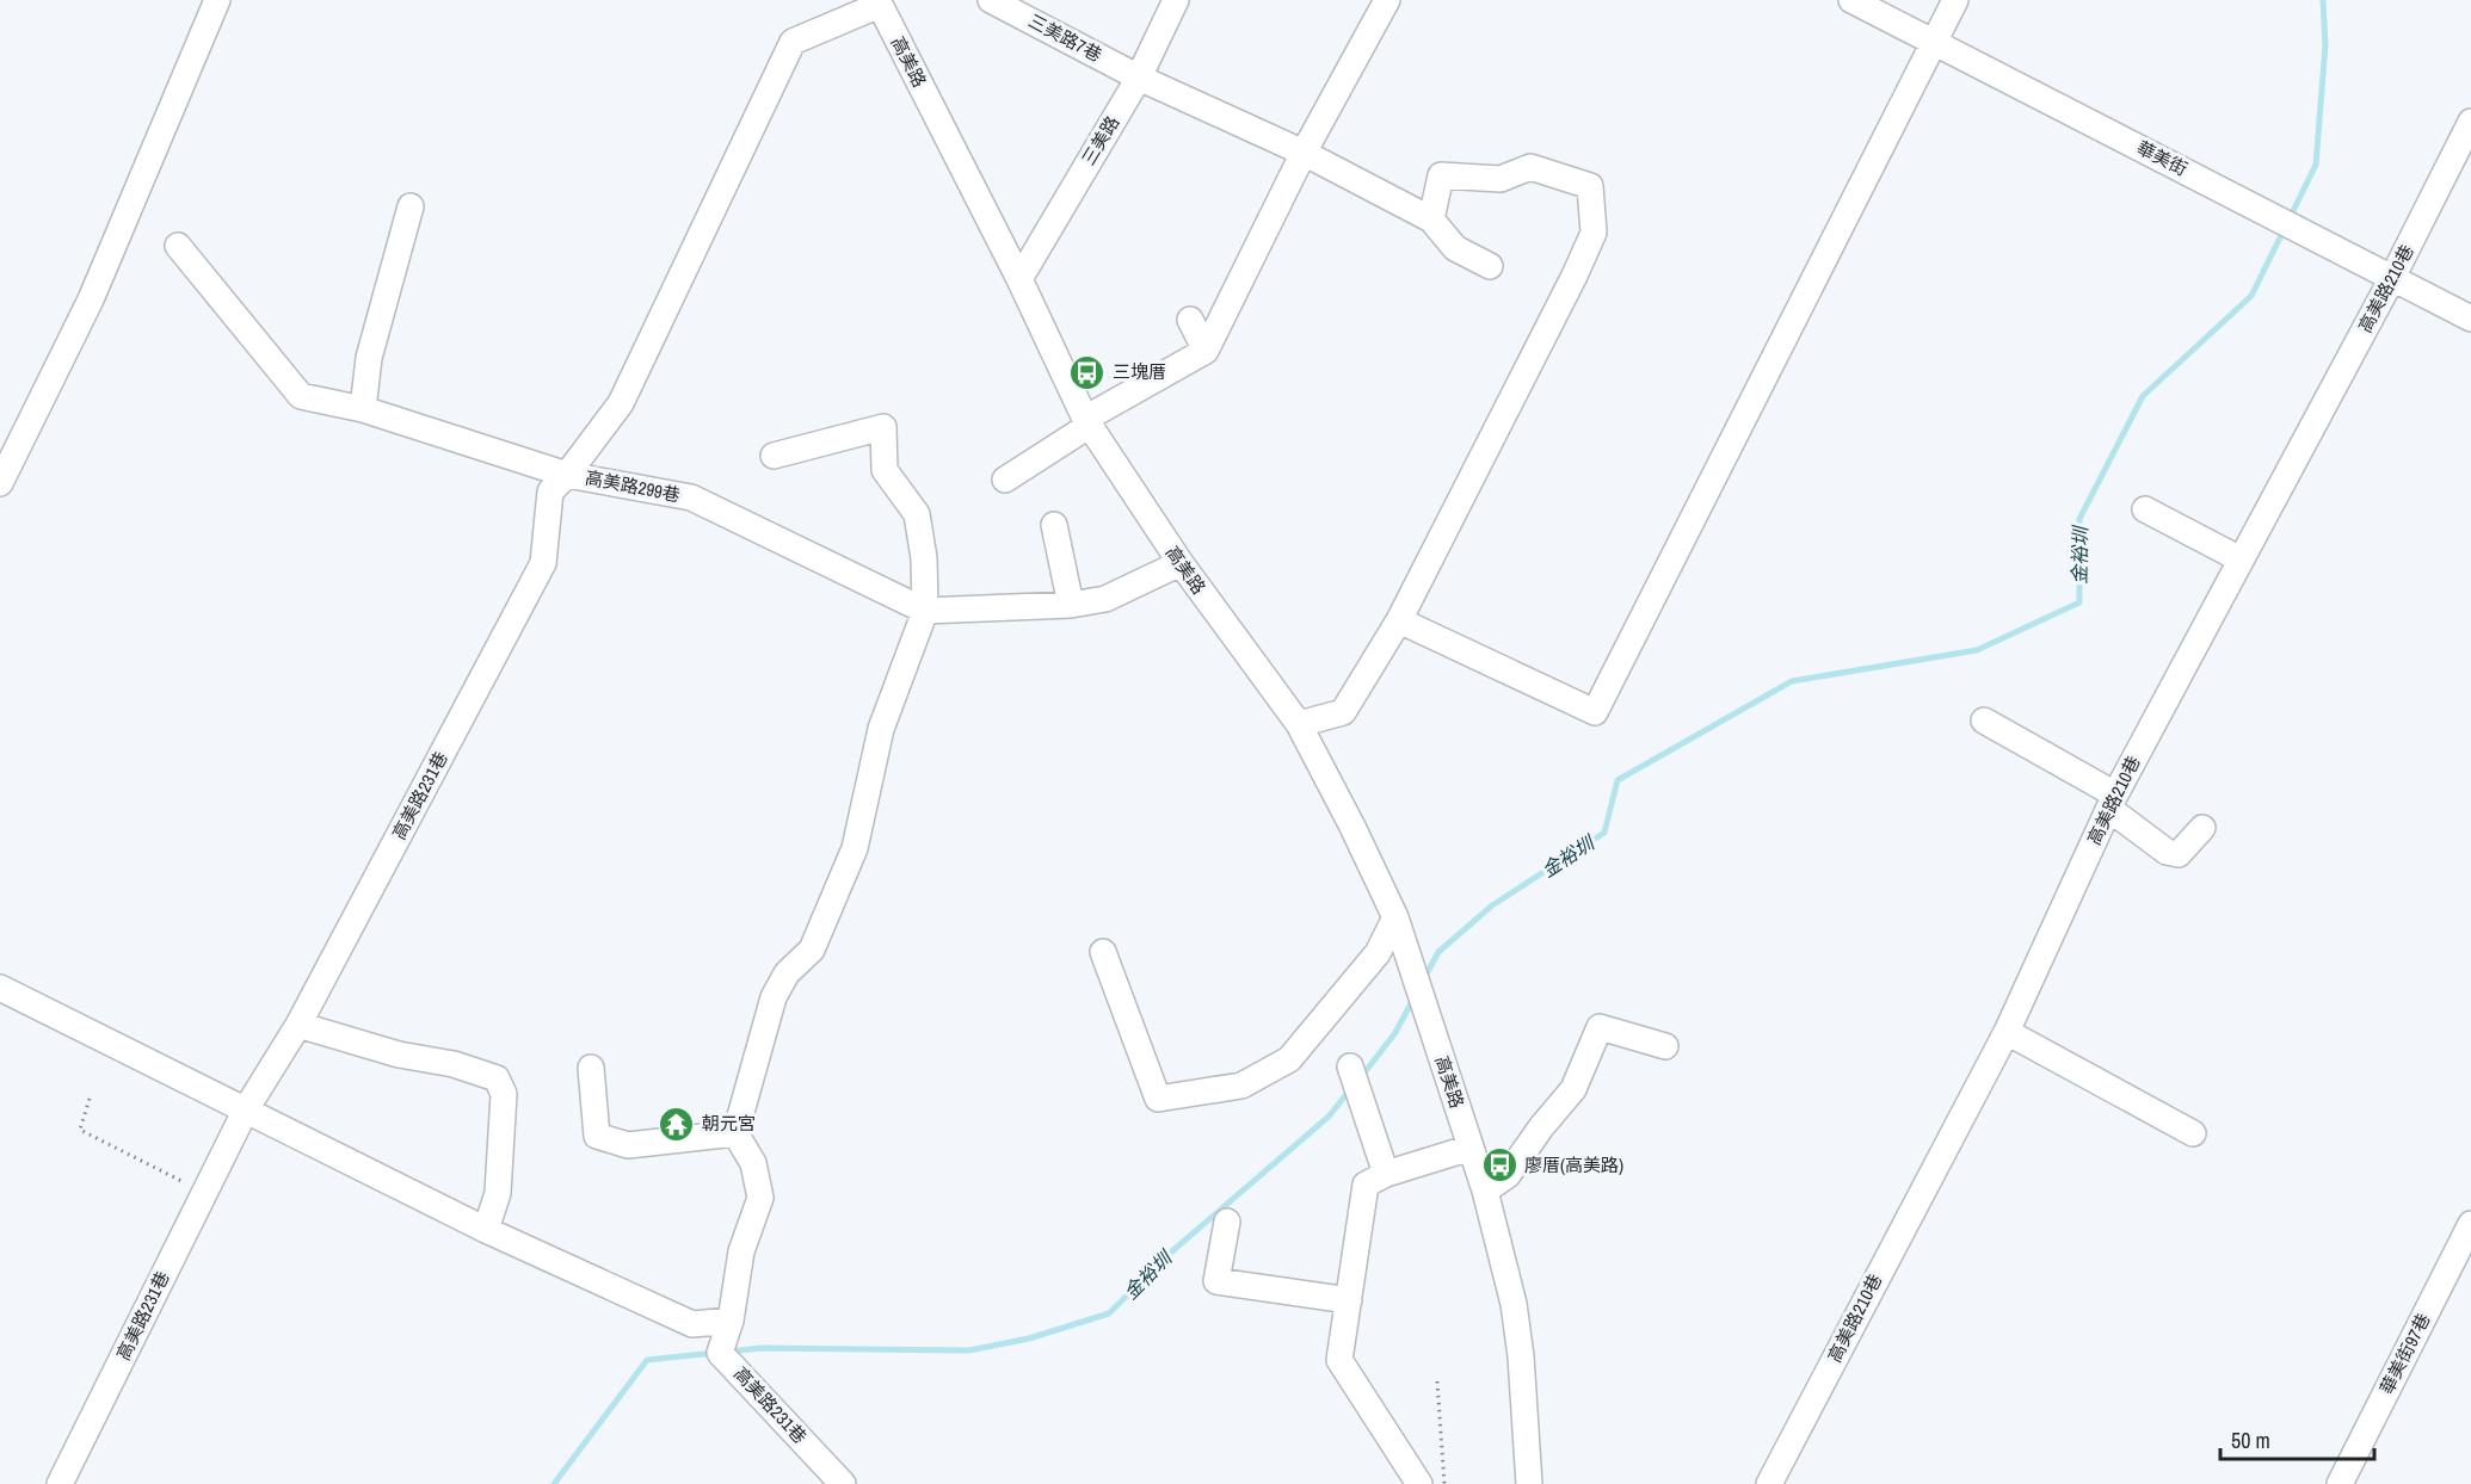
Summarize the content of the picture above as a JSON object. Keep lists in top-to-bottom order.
{
  "streets": {
    "street": [
      "三美路7巷",
      "高美路",
      "三美路",
      "華美街",
      "高美路210巷",
      "高美路299巷",
      "高美路231巷",
      "華美街97巷"
    ]
  },
  "crossings": [
    ["三美路7巷", "三美路"],
    ["高美路", "三美路"],
    ["高美路", "高美路299巷"],
    ["高美路", "高美路231巷"],
    ["華美街", "高美路210巷"],
    ["高美路299巷", "高美路231巷"]
  ],
  "water": ["金裕圳"],
  "places": {
    "bus stop": ["三塊厝", "廖厝(高美路)"],
    "temple": ["朝元宮"]
  },
  "scale_bar": "50 m"
}
